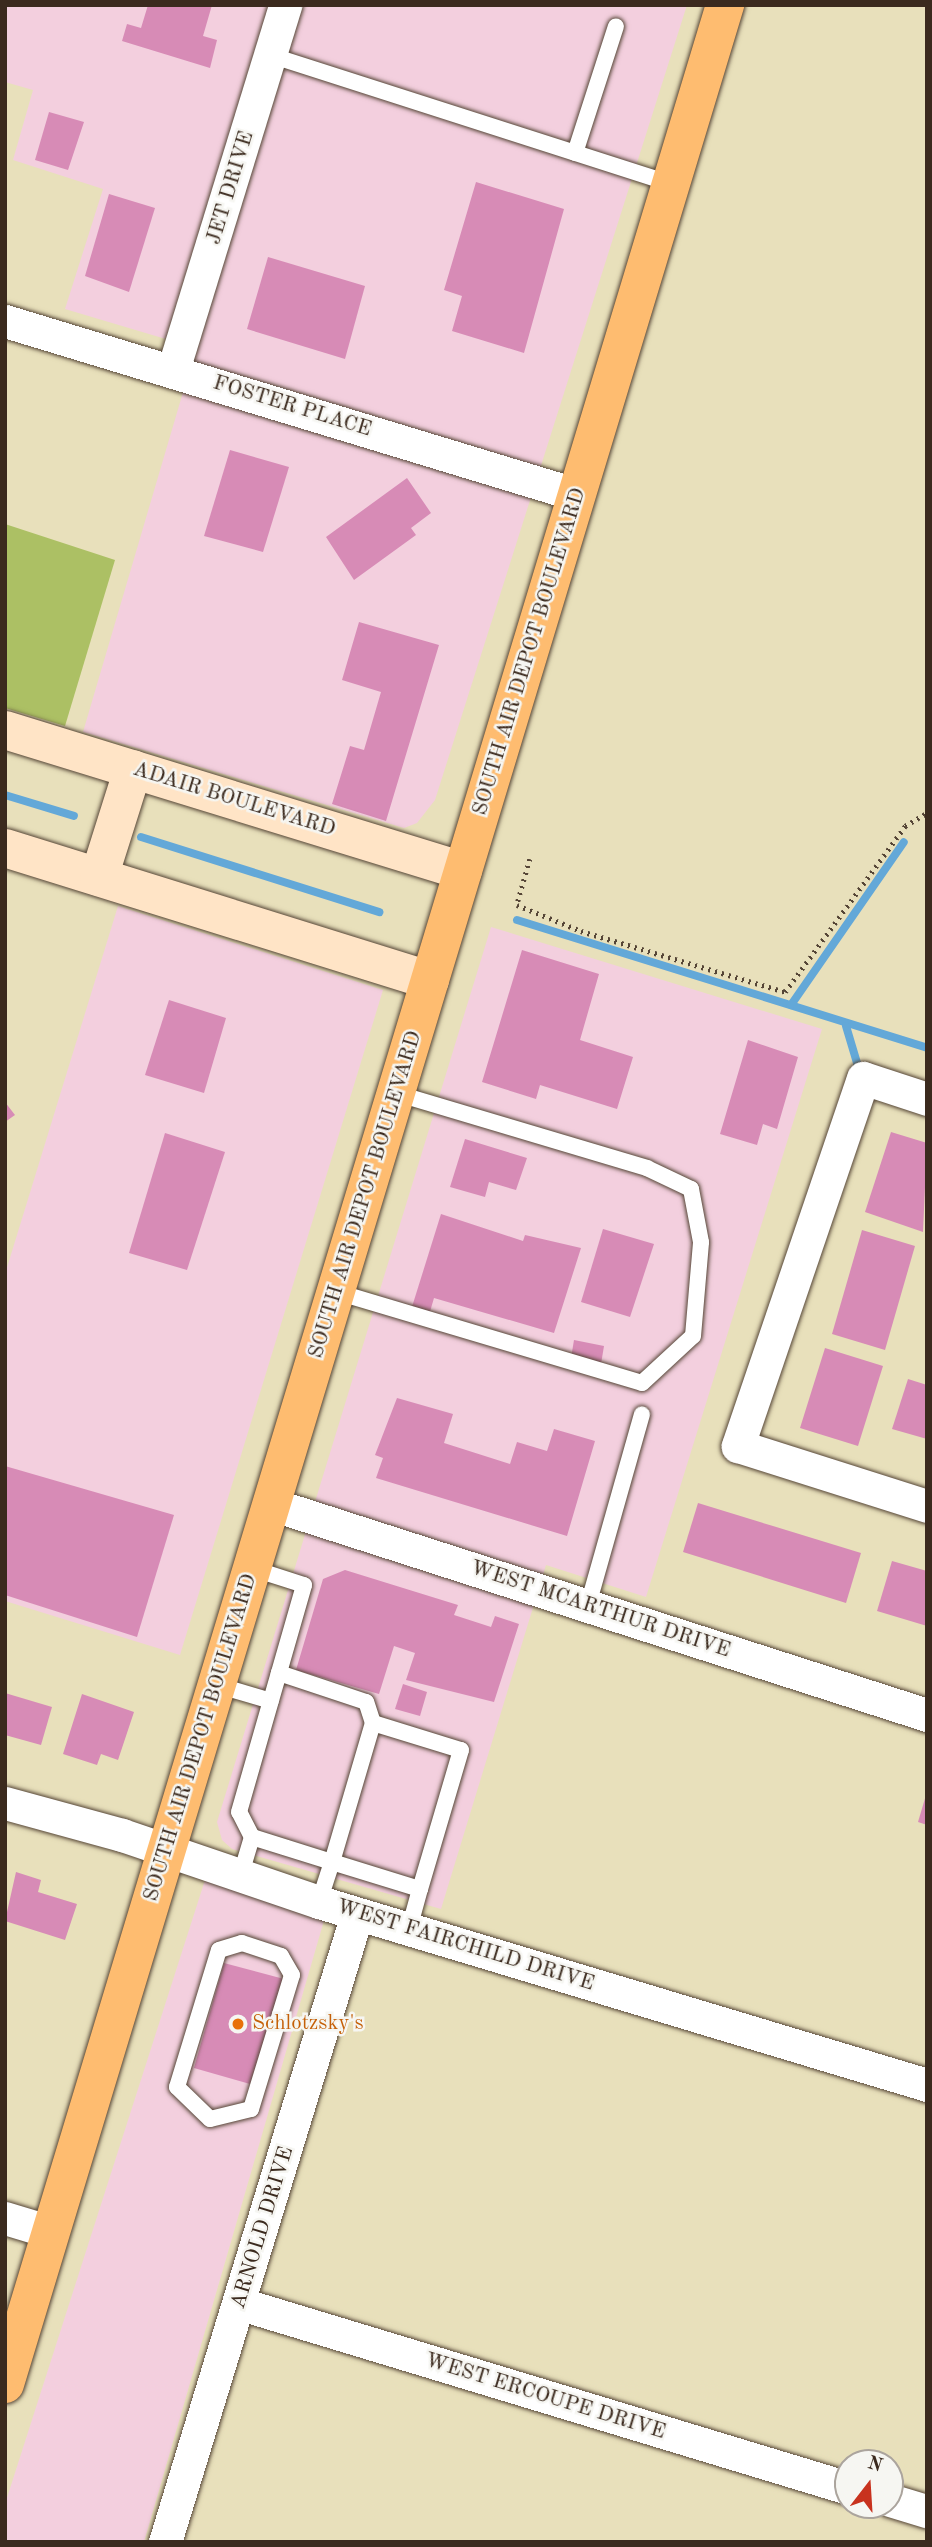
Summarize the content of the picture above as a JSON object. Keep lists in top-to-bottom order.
{
  "streets": {
    "main road": ["SOUTH AIR DEPOT BOULEVARD"],
    "street": [
      "JET DRIVE",
      "FOSTER PLACE",
      "ADAIR BOULEVARD",
      "WEST MCARTHUR DRIVE",
      "WEST FAIRCHILD DRIVE",
      "ARNOLD DRIVE",
      "WEST ERCOUPE DRIVE"
    ]
  },
  "crossings": [
    ["JET DRIVE", "FOSTER PLACE"],
    ["FOSTER PLACE", "SOUTH AIR DEPOT BOULEVARD"],
    ["SOUTH AIR DEPOT BOULEVARD", "ADAIR BOULEVARD"],
    ["SOUTH AIR DEPOT BOULEVARD", "WEST MCARTHUR DRIVE"],
    ["SOUTH AIR DEPOT BOULEVARD", "WEST FAIRCHILD DRIVE"],
    ["WEST FAIRCHILD DRIVE", "ARNOLD DRIVE"],
    ["ARNOLD DRIVE", "WEST ERCOUPE DRIVE"]
  ],
  "places": ["Schlotzsky's"],
  "north": "top"
}
